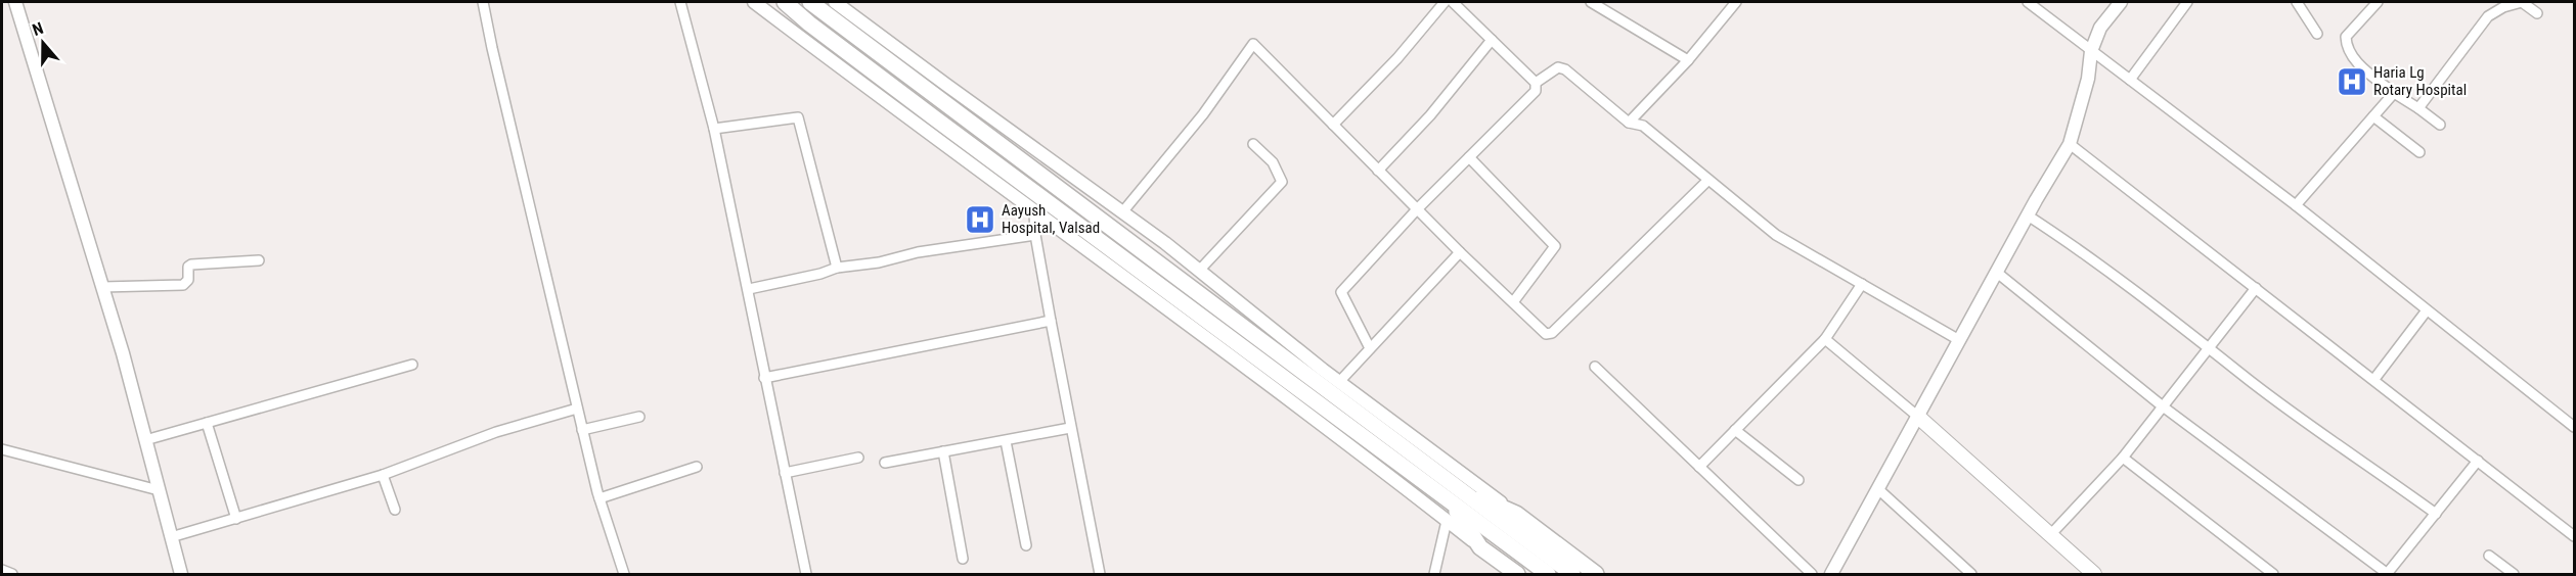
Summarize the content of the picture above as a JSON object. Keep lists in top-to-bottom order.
{
  "places": {
    "hospital": ["Haria Lg Rotary Hospital", "Aayush Hospital, Valsad"]
  },
  "north": "top"
}
